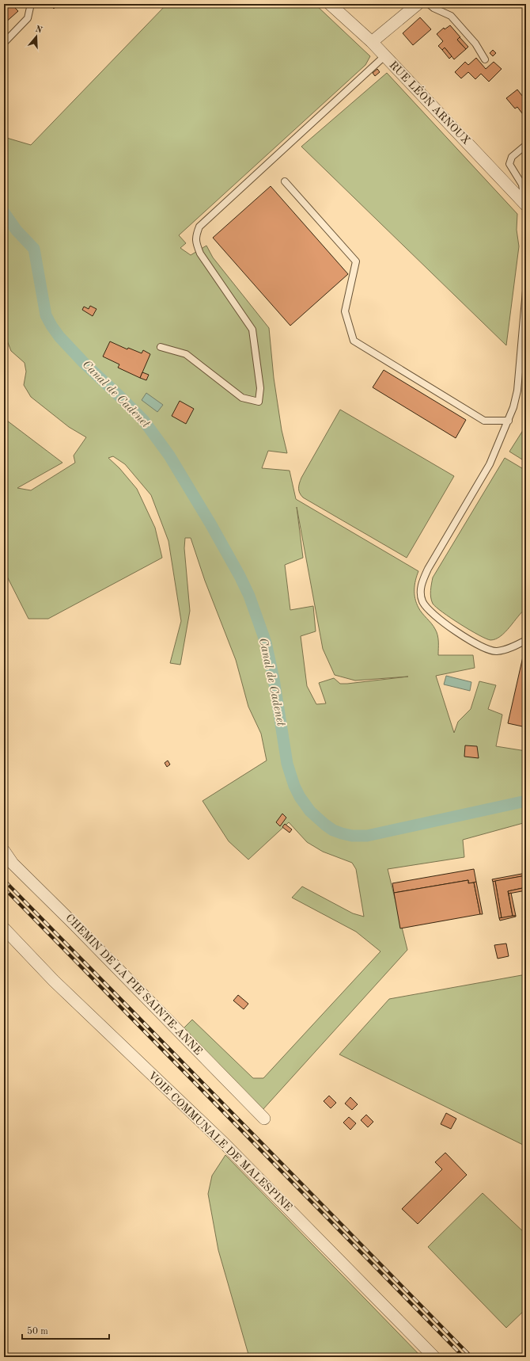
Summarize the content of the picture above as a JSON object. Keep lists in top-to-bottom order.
{
  "streets": {
    "street": ["RUE LÉON ARNOUX", "CHEMIN DE LA PIE SAINTE-ANNE", "VOIE COMMUNALE DE MALESPINE"]
  },
  "water": ["Canal de Cadenet"],
  "scale_bar": "50 m",
  "north": "top"
}
